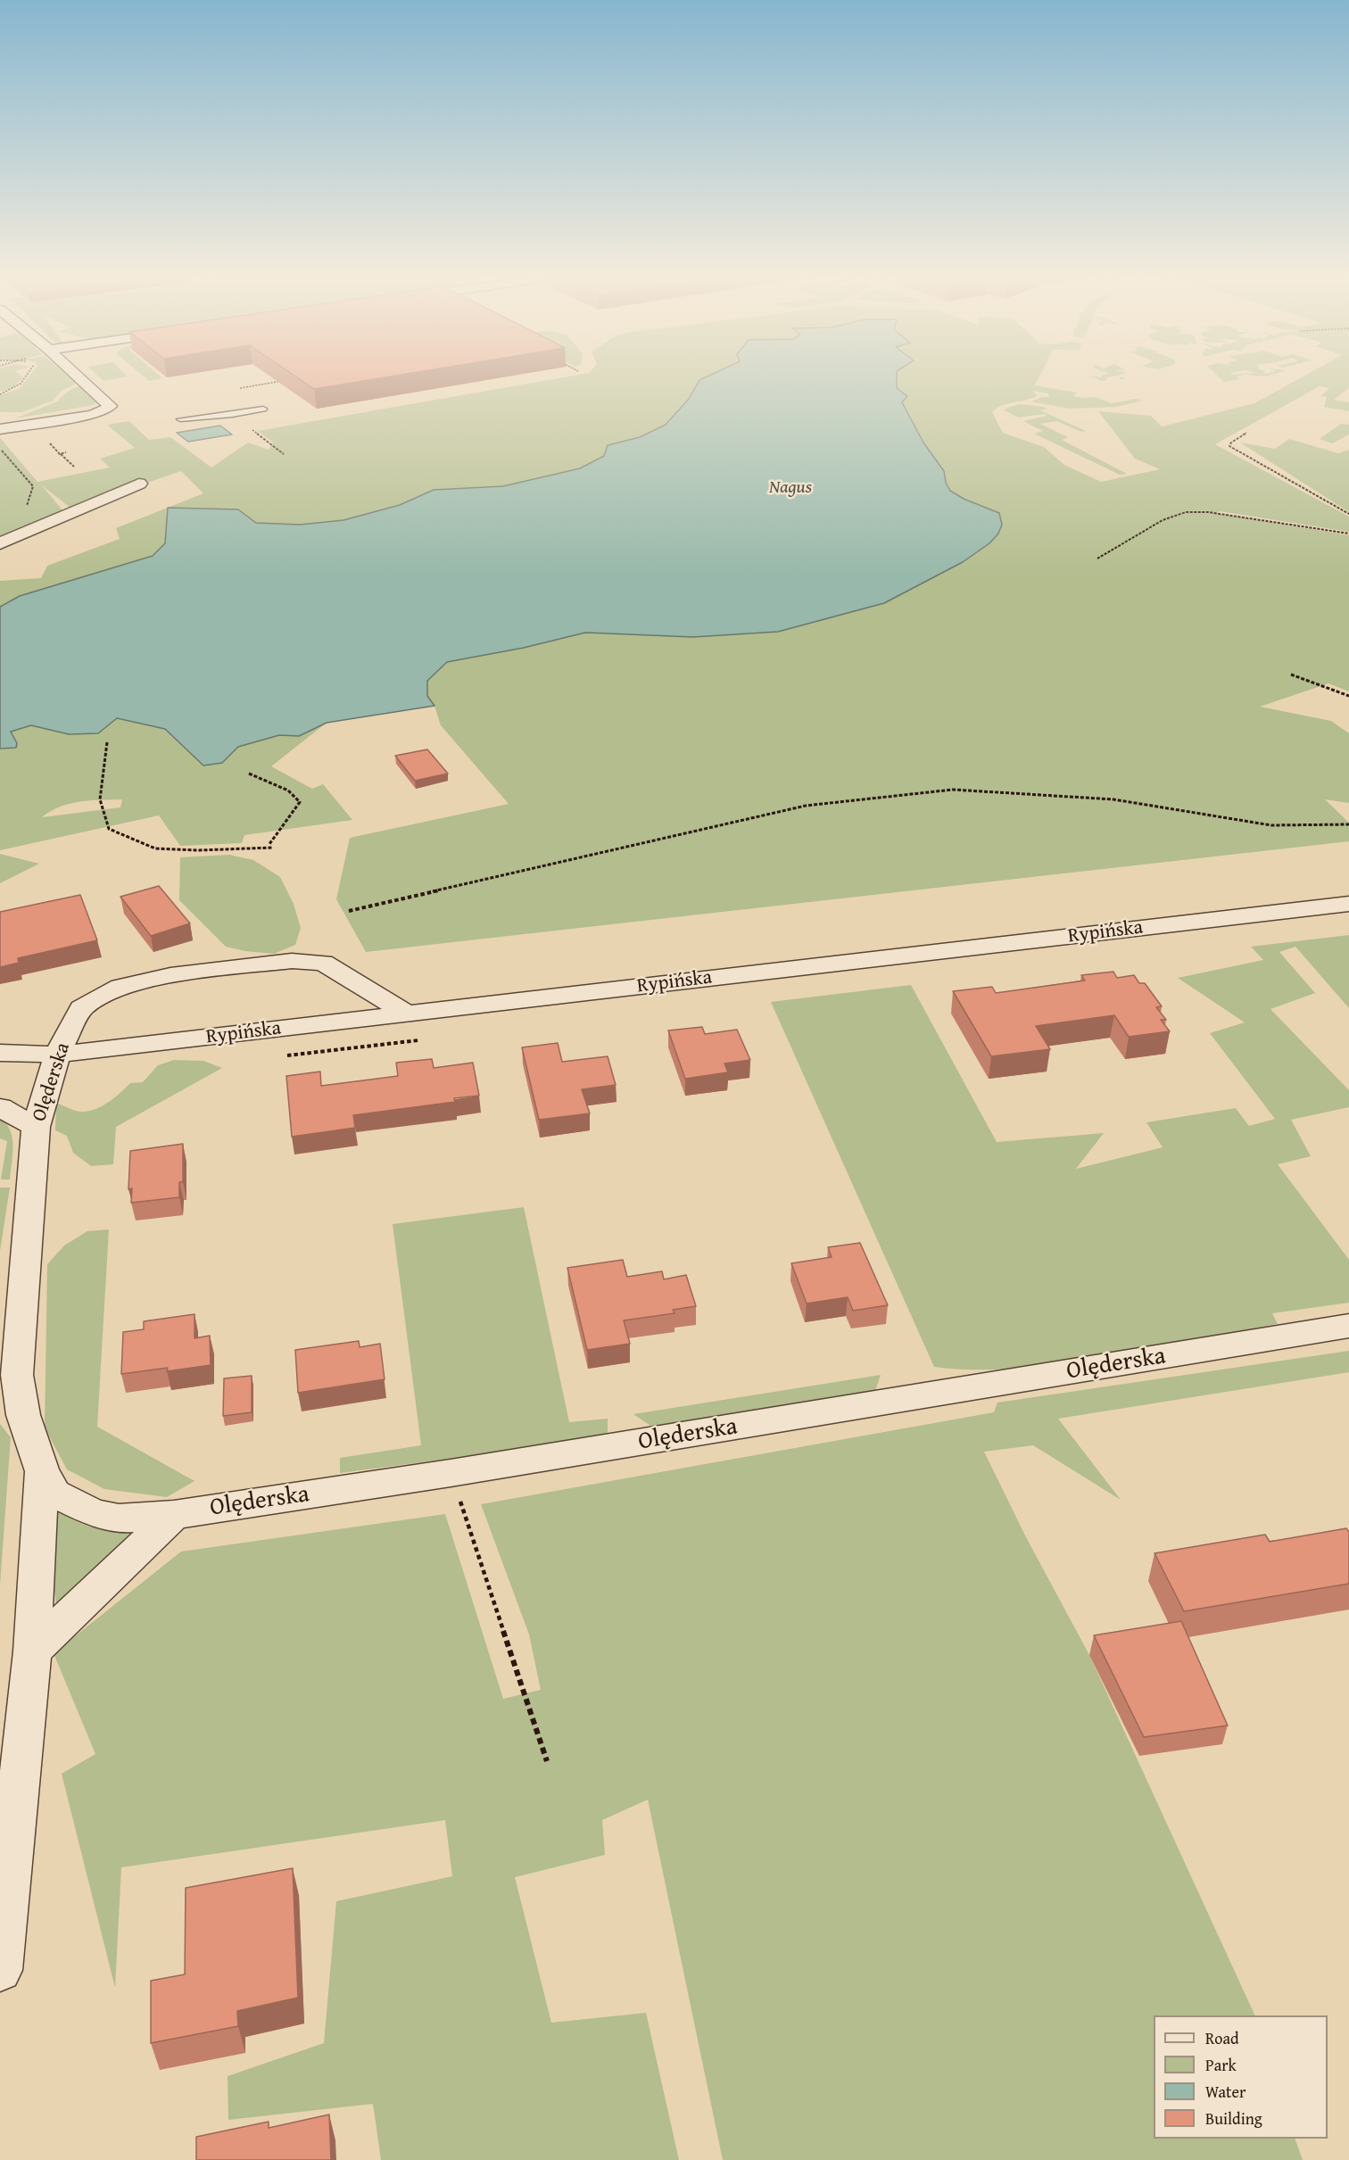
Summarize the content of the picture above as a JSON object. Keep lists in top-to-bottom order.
{
  "streets": {
    "street": ["Rypińska", "Olęderska"]
  },
  "crossings": [
    ["Rypińska", "Olęderska"]
  ],
  "water": ["Nagus"],
  "legend": [
    "Road",
    "Park",
    "Water",
    "Building"
  ]
}
